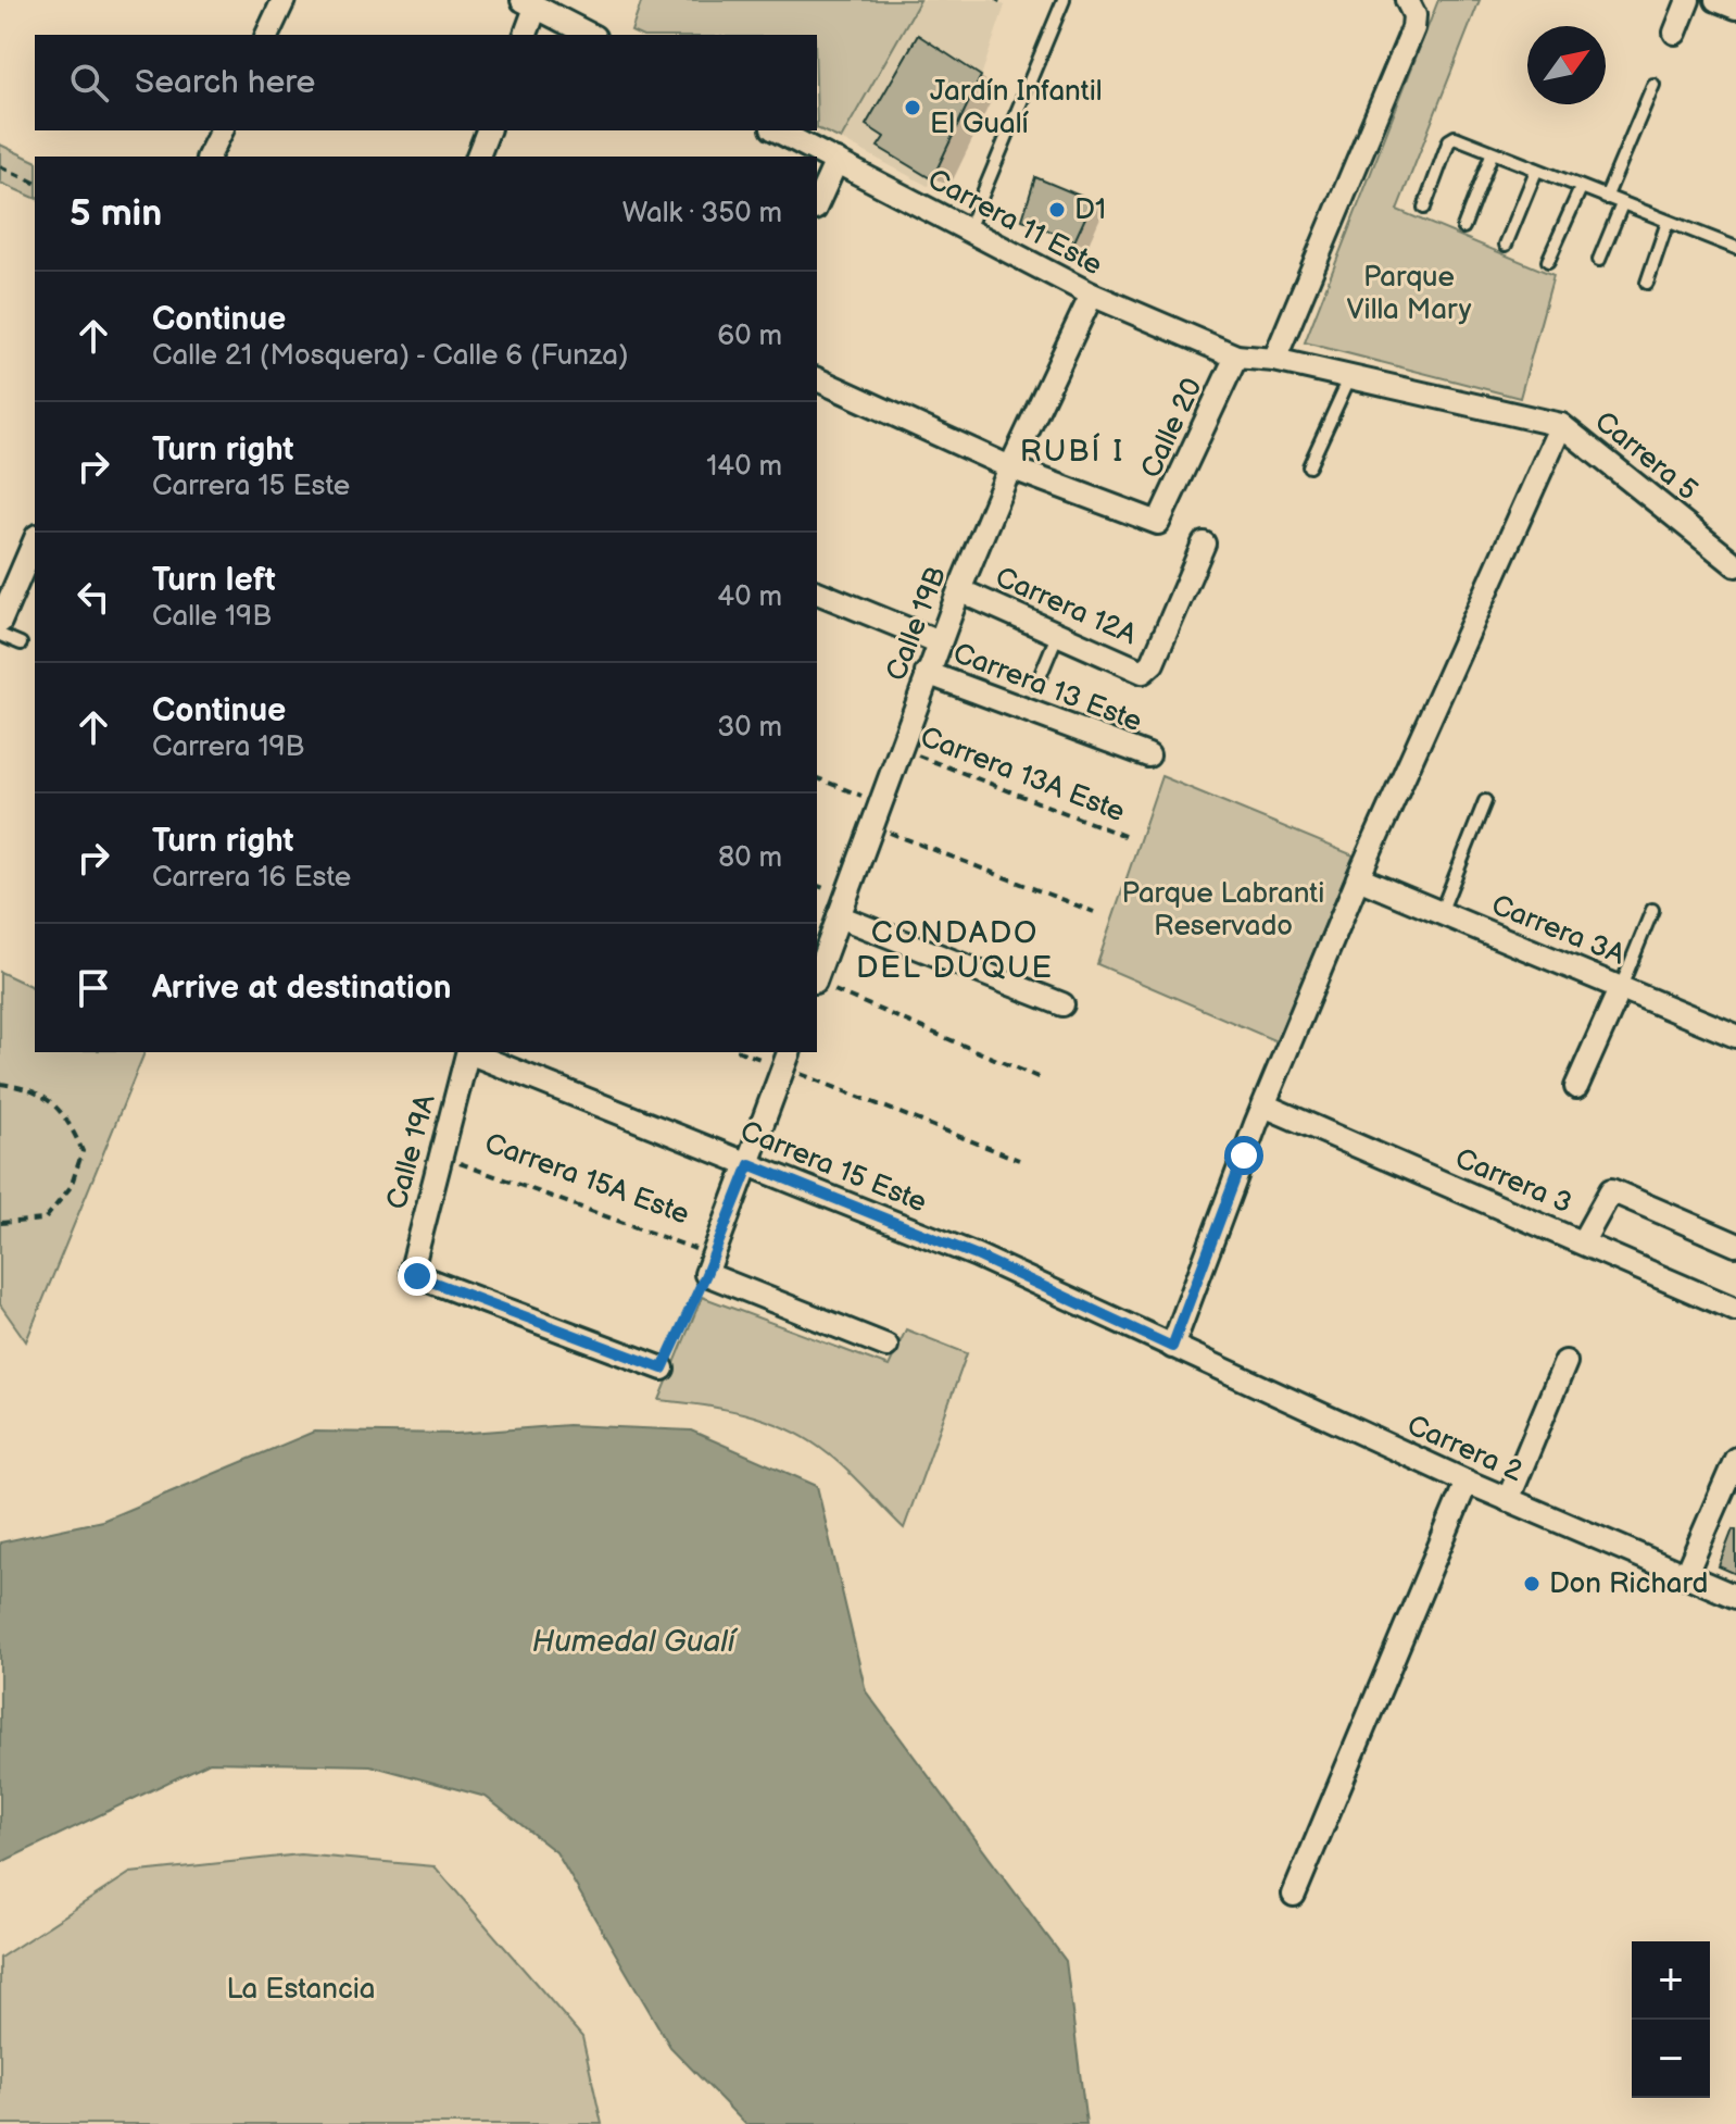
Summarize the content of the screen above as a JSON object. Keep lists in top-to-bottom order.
{
  "streets": {
    "street": [
      "Carrera 11 Este",
      "Calle 20",
      "Carrera 5",
      "Carrera 12A",
      "Calle 19B",
      "Carrera 13 Este",
      "Carrera 3A",
      "Calle 19A",
      "Carrera 15 Este",
      "Carrera 3",
      "Carrera 2"
    ],
    "path": ["Carrera 13A Este", "Carrera 15A Este"]
  },
  "crossings": [
    ["Carrera 11 Este", "Calle 20"],
    ["Carrera 11 Este", "Calle 19B"],
    ["Calle 20", "Calle 19B"],
    ["Carrera 12A", "Calle 19B"],
    ["Calle 19B", "Carrera 13 Este"],
    ["Calle 19B", "Carrera 13A Este"],
    ["Calle 19A", "Carrera 15A Este"],
    ["Carrera 15 Este", "Carrera 2"]
  ],
  "districts": ["RUBÍ I", "CONDADO DEL DUQUE"],
  "water": ["Humedal Gualí"],
  "parks": ["Parque Villa Mary", "Parque Labranti Reservado", "La Estancia"],
  "places": ["Jardín Infantil El Gualí", "D1", "Don Richard"],
  "north": "top right",
  "page": {
    "search": "Search here",
    "heading": ["5 min", "Walk · 350 m"],
    "list": [
      ["Continue", "Calle 21 (Mosquera) - Calle 6 (Funza)", "60 m"],
      ["Turn right", "Carrera 15 Este", "140 m"],
      ["Turn left", "Calle 19B", "40 m"],
      ["Continue", "Carrera 19B", "30 m"],
      ["Turn right", "Carrera 16 Este", "80 m"],
      "Arrive at destination"
    ],
    "map_buttons": ["+", "−"]
  }
}
